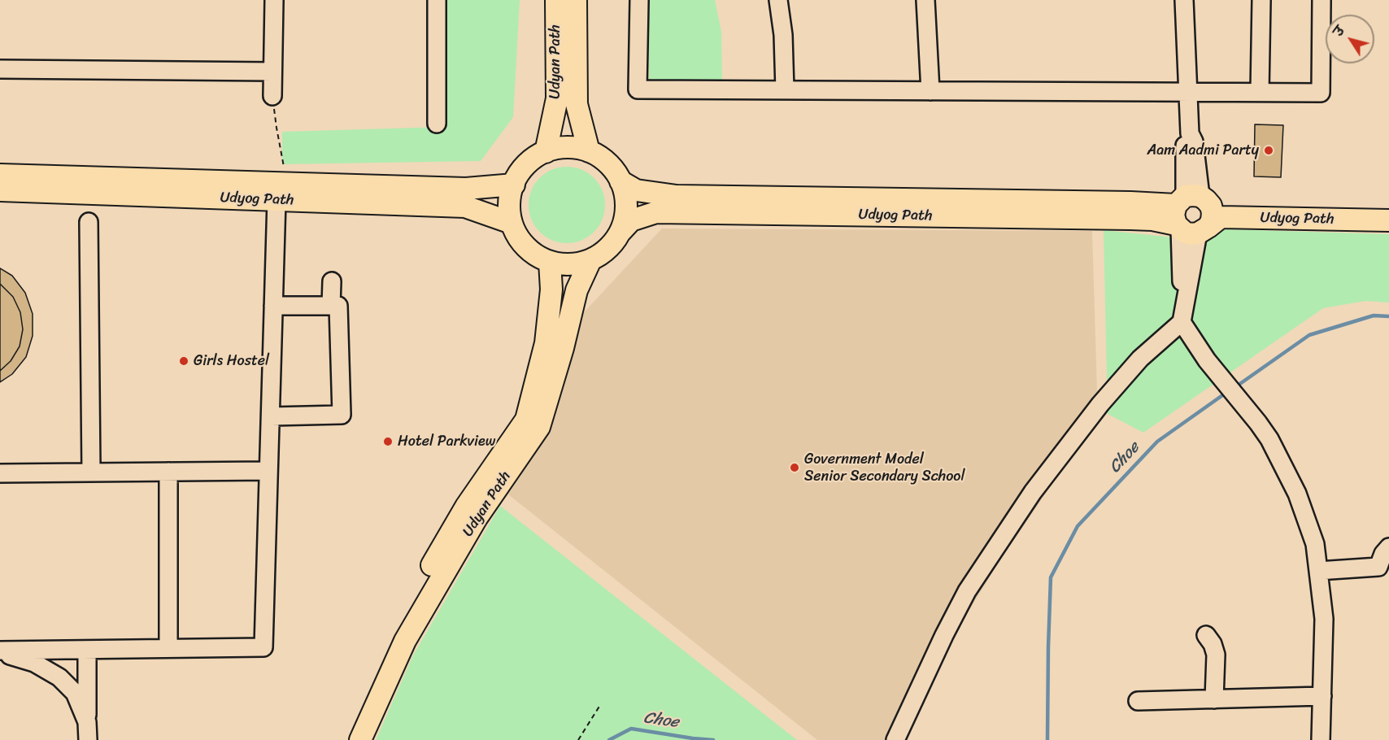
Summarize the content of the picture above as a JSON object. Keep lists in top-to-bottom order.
{
  "streets": {
    "main road": ["Udyan Path", "Udyog Path"]
  },
  "crossings": [
    ["Udyan Path", "Udyog Path"]
  ],
  "water": ["Choe"],
  "places": [
    "Aam Aadmi Party",
    "Girls Hostel",
    "Hotel Parkview",
    "Government Model Senior Secondary School"
  ],
  "north": "top left"
}
